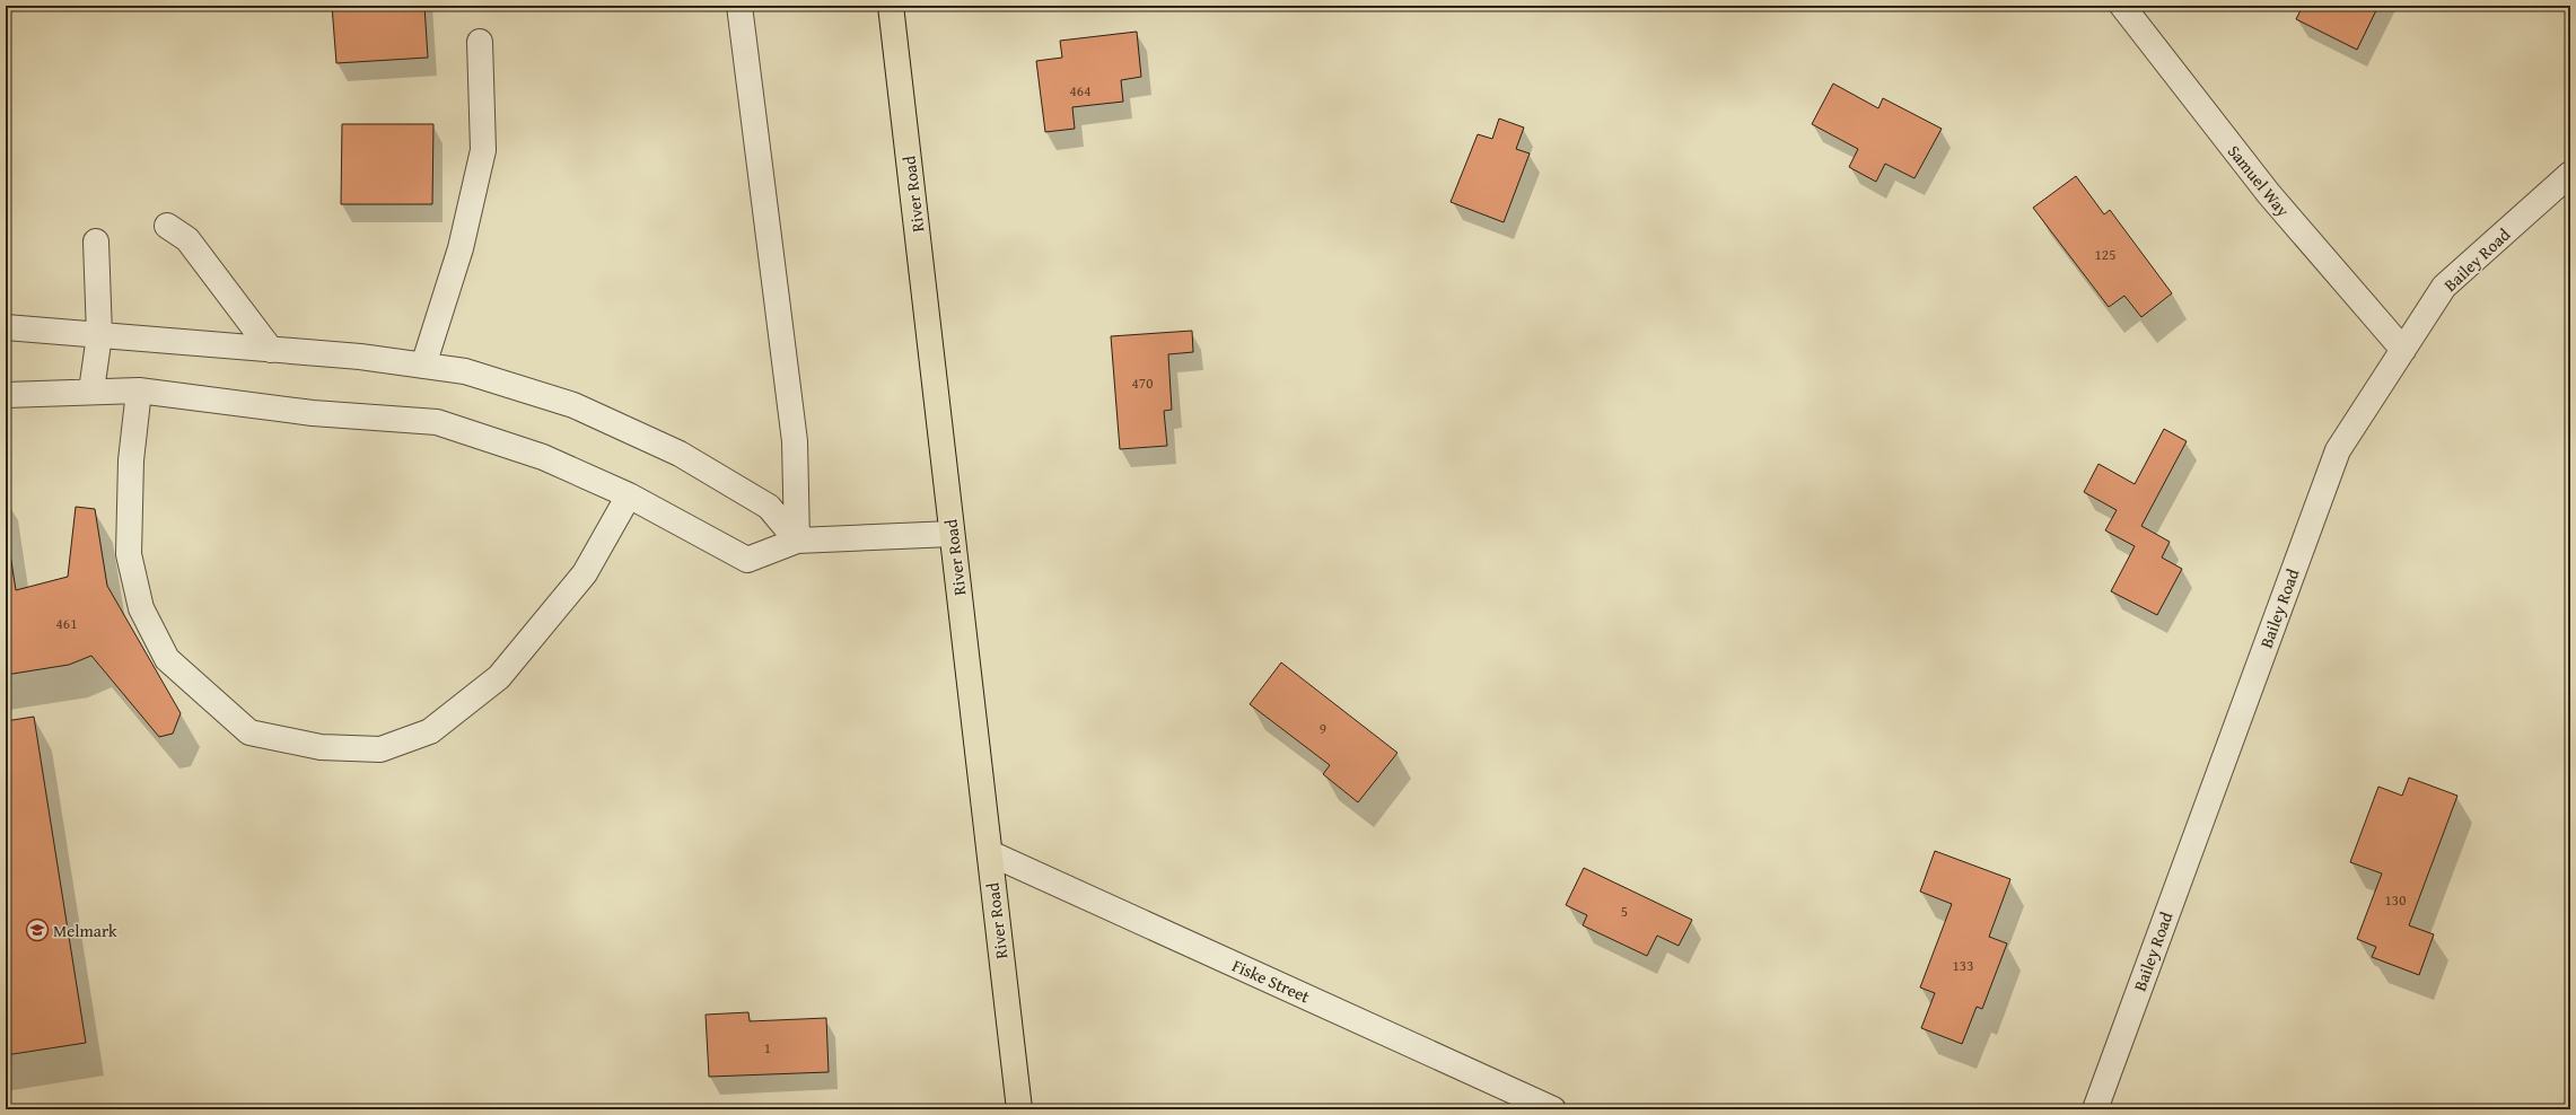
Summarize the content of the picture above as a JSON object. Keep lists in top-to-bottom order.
{
  "streets": {
    "main road": ["River Road"],
    "street": ["Samuel Way", "Bailey Road", "Fiske Street"]
  },
  "crossings": [
    ["Samuel Way", "Bailey Road"],
    ["River Road", "Fiske Street"]
  ],
  "places": {
    "school or university": ["Melmark"]
  },
  "house_numbers": [
    "464",
    "125",
    "470",
    "461",
    "9",
    "130",
    "5",
    "133",
    "1"
  ]
}
